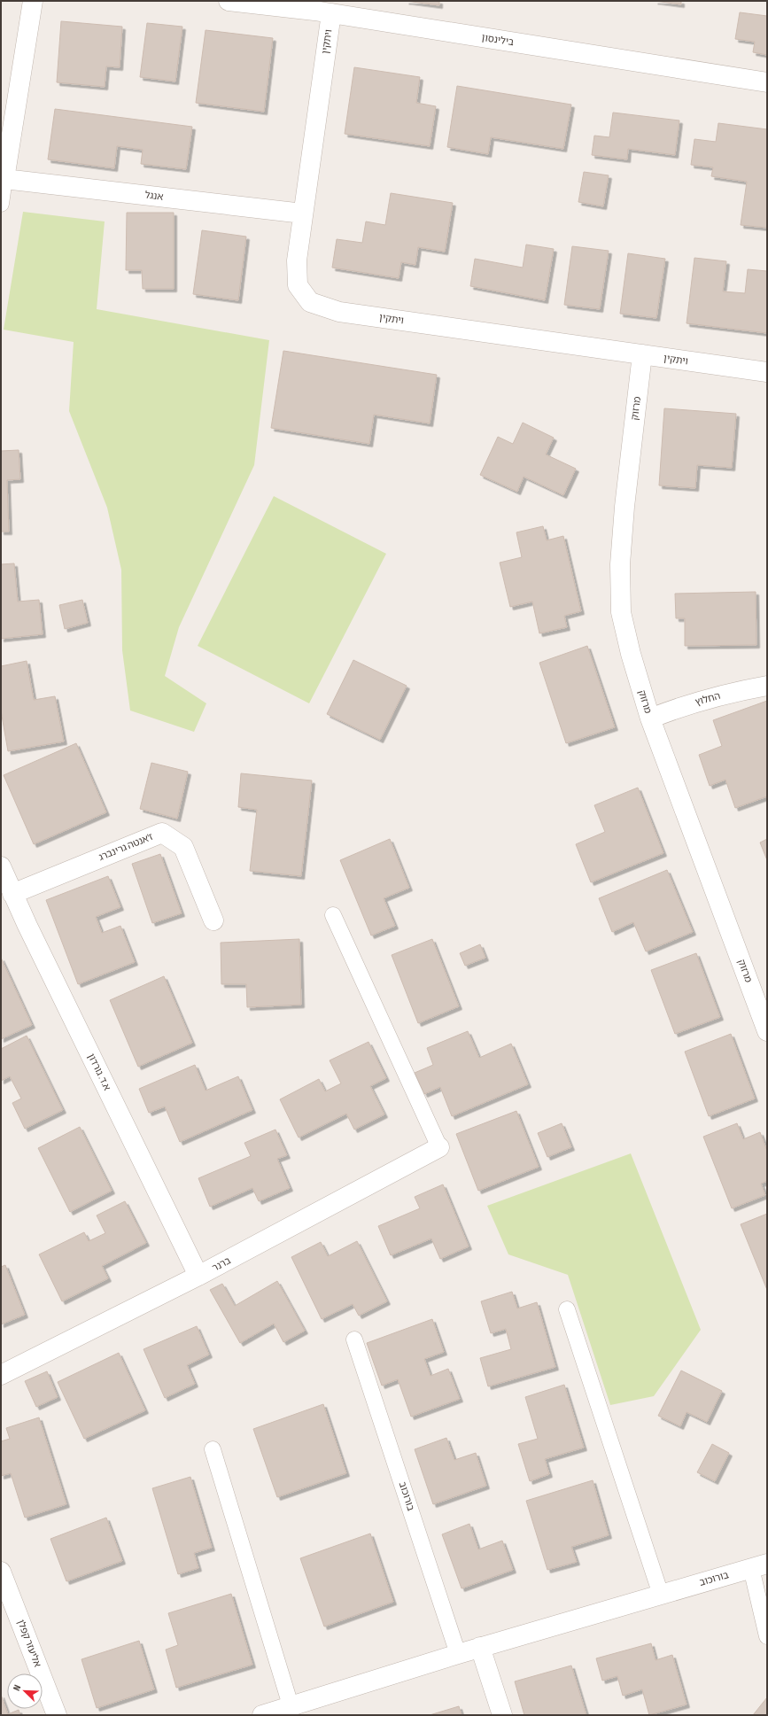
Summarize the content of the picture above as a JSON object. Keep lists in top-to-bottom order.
{
  "streets": {
    "street": [
      "בילינסון",
      "ויתקין",
      "אנגל",
      "מרזוק",
      "החלוץ",
      "ז'אנטה גרינברג",
      "א.ד. גורדון",
      "ברנר",
      "בורוכוב",
      "אליעזר קפלן"
    ]
  },
  "crossings": [
    ["בילינסון", "ויתקין"],
    ["ויתקין", "אנגל"],
    ["ויתקין", "מרזוק"],
    ["מרזוק", "החלוץ"],
    ["ז'אנטה גרינברג", "א.ד. גורדון"],
    ["א.ד. גורדון", "ברנר"]
  ],
  "north": "top left"
}
